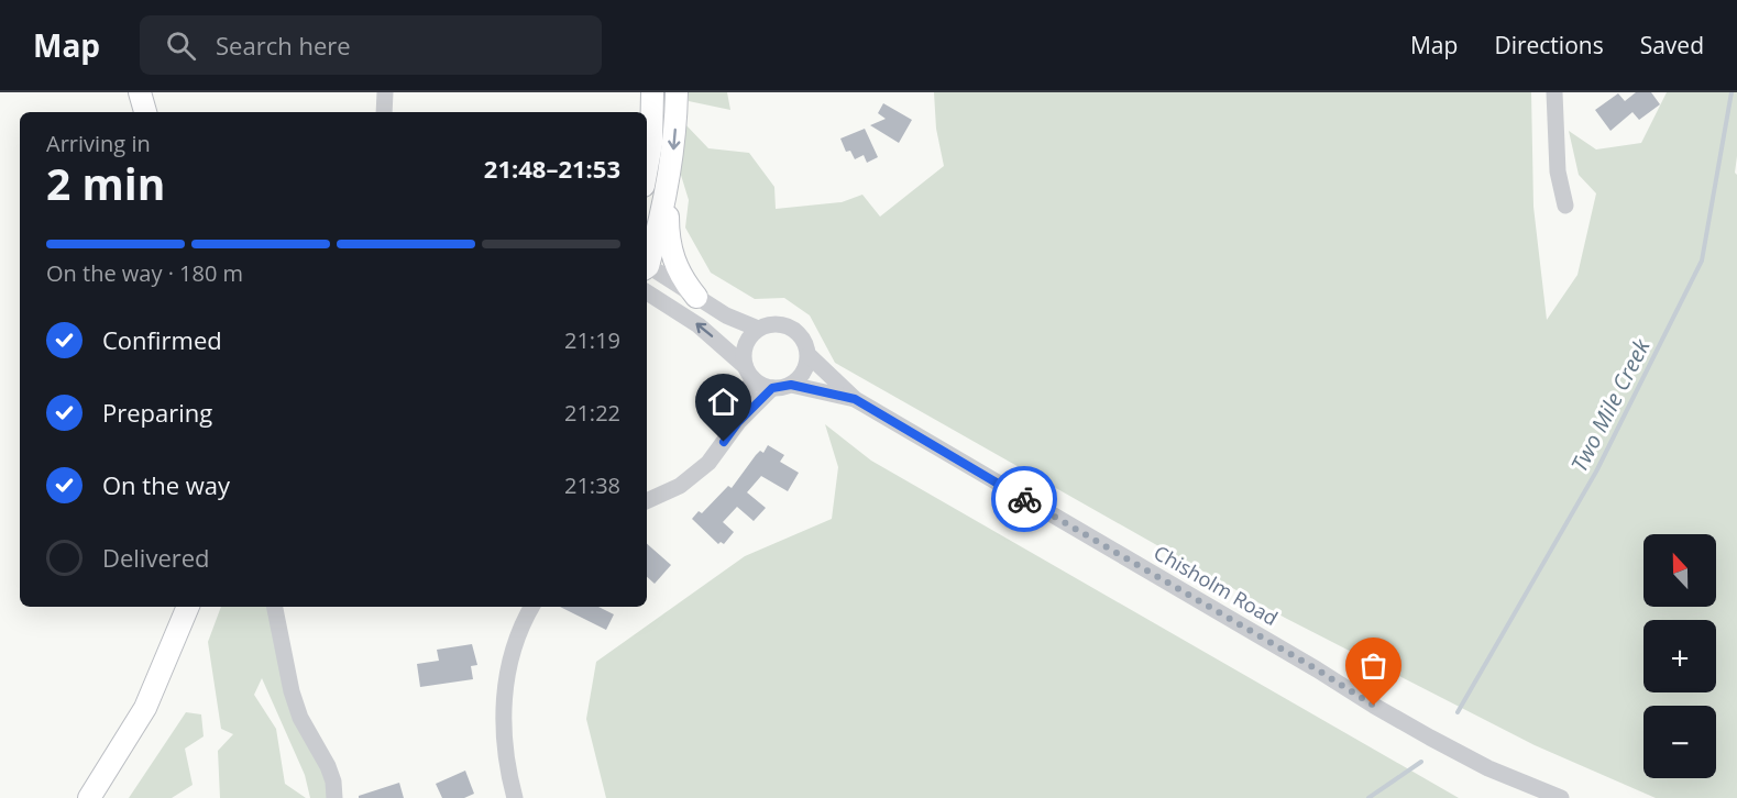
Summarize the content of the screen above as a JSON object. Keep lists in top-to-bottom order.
{
  "streets": {
    "street": ["Chisholm Road"]
  },
  "water": ["Two Mile Creek"],
  "north": "top",
  "page": {
    "header": "Map",
    "search": "Search here",
    "nav": ["Map", "Directions", "Saved"],
    "heading": ["2 min", "Arriving in", "21:48–21:53"],
    "bar": "On the way · 180 m",
    "list": [
      ["Confirmed", "21:19"],
      ["Preparing", "21:22"],
      ["On the way", "21:38"],
      "Delivered"
    ],
    "map_buttons": ["+", "−"]
  }
}
